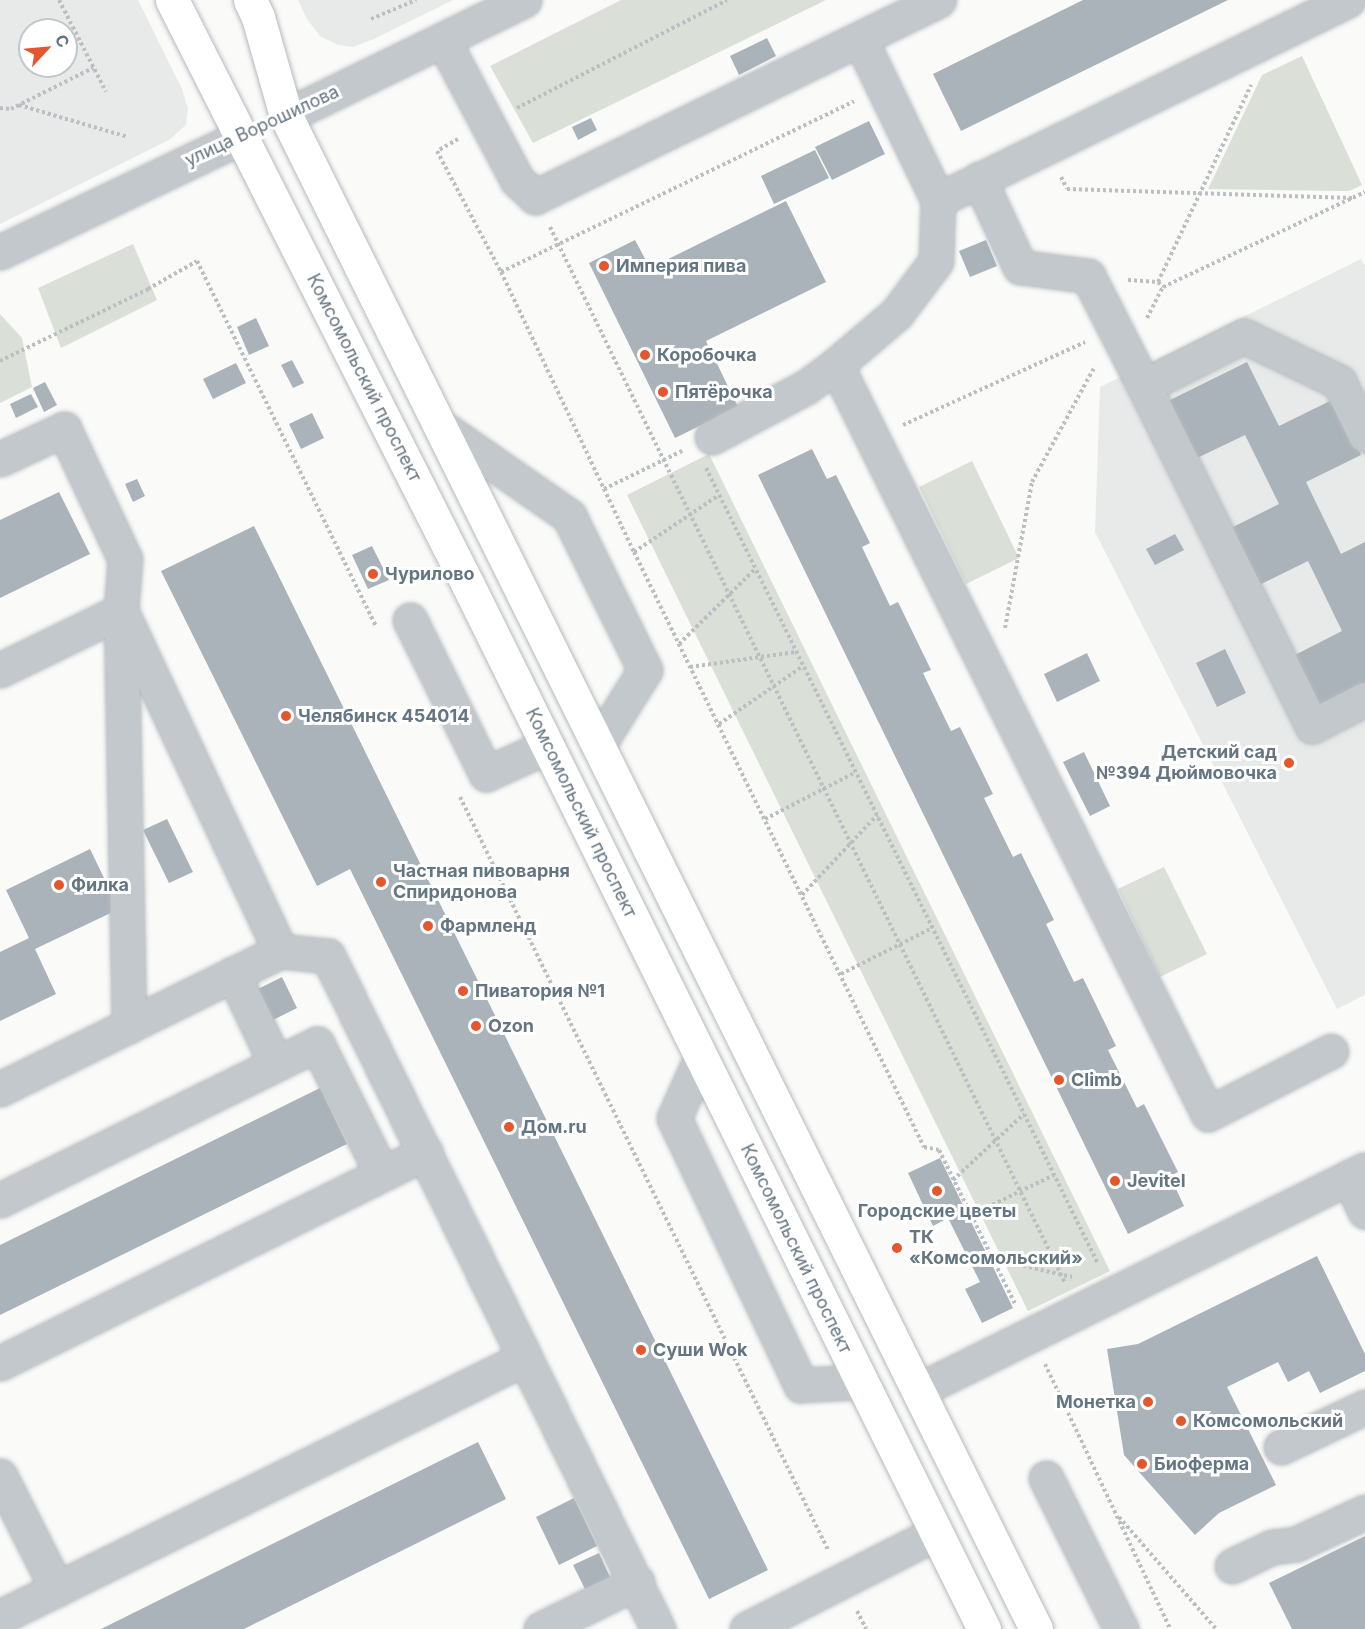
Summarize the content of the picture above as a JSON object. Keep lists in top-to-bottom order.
{
  "streets": {
    "main road": ["улица Ворошилова", "Комсомольский проспект"]
  },
  "crossings": [
    ["улица Ворошилова", "Комсомольский проспект"]
  ],
  "places": [
    "Империя пива",
    "Коробочка",
    "Пятёрочка",
    "Чурилово",
    "Челябинск 454014",
    "Детский сад №394 Дюймовочка",
    "Частная пивоварня Спиридонова",
    "Филка",
    "Фармленд",
    "Пиватория №1",
    "Ozon",
    "Climb",
    "Дом.ru",
    "Jevitel",
    "Городские цветы",
    "ТК «Комсомольский»",
    "Суши Wok",
    "Монетка",
    "Комсомольский",
    "Биоферма"
  ],
  "north": "top right"
}
